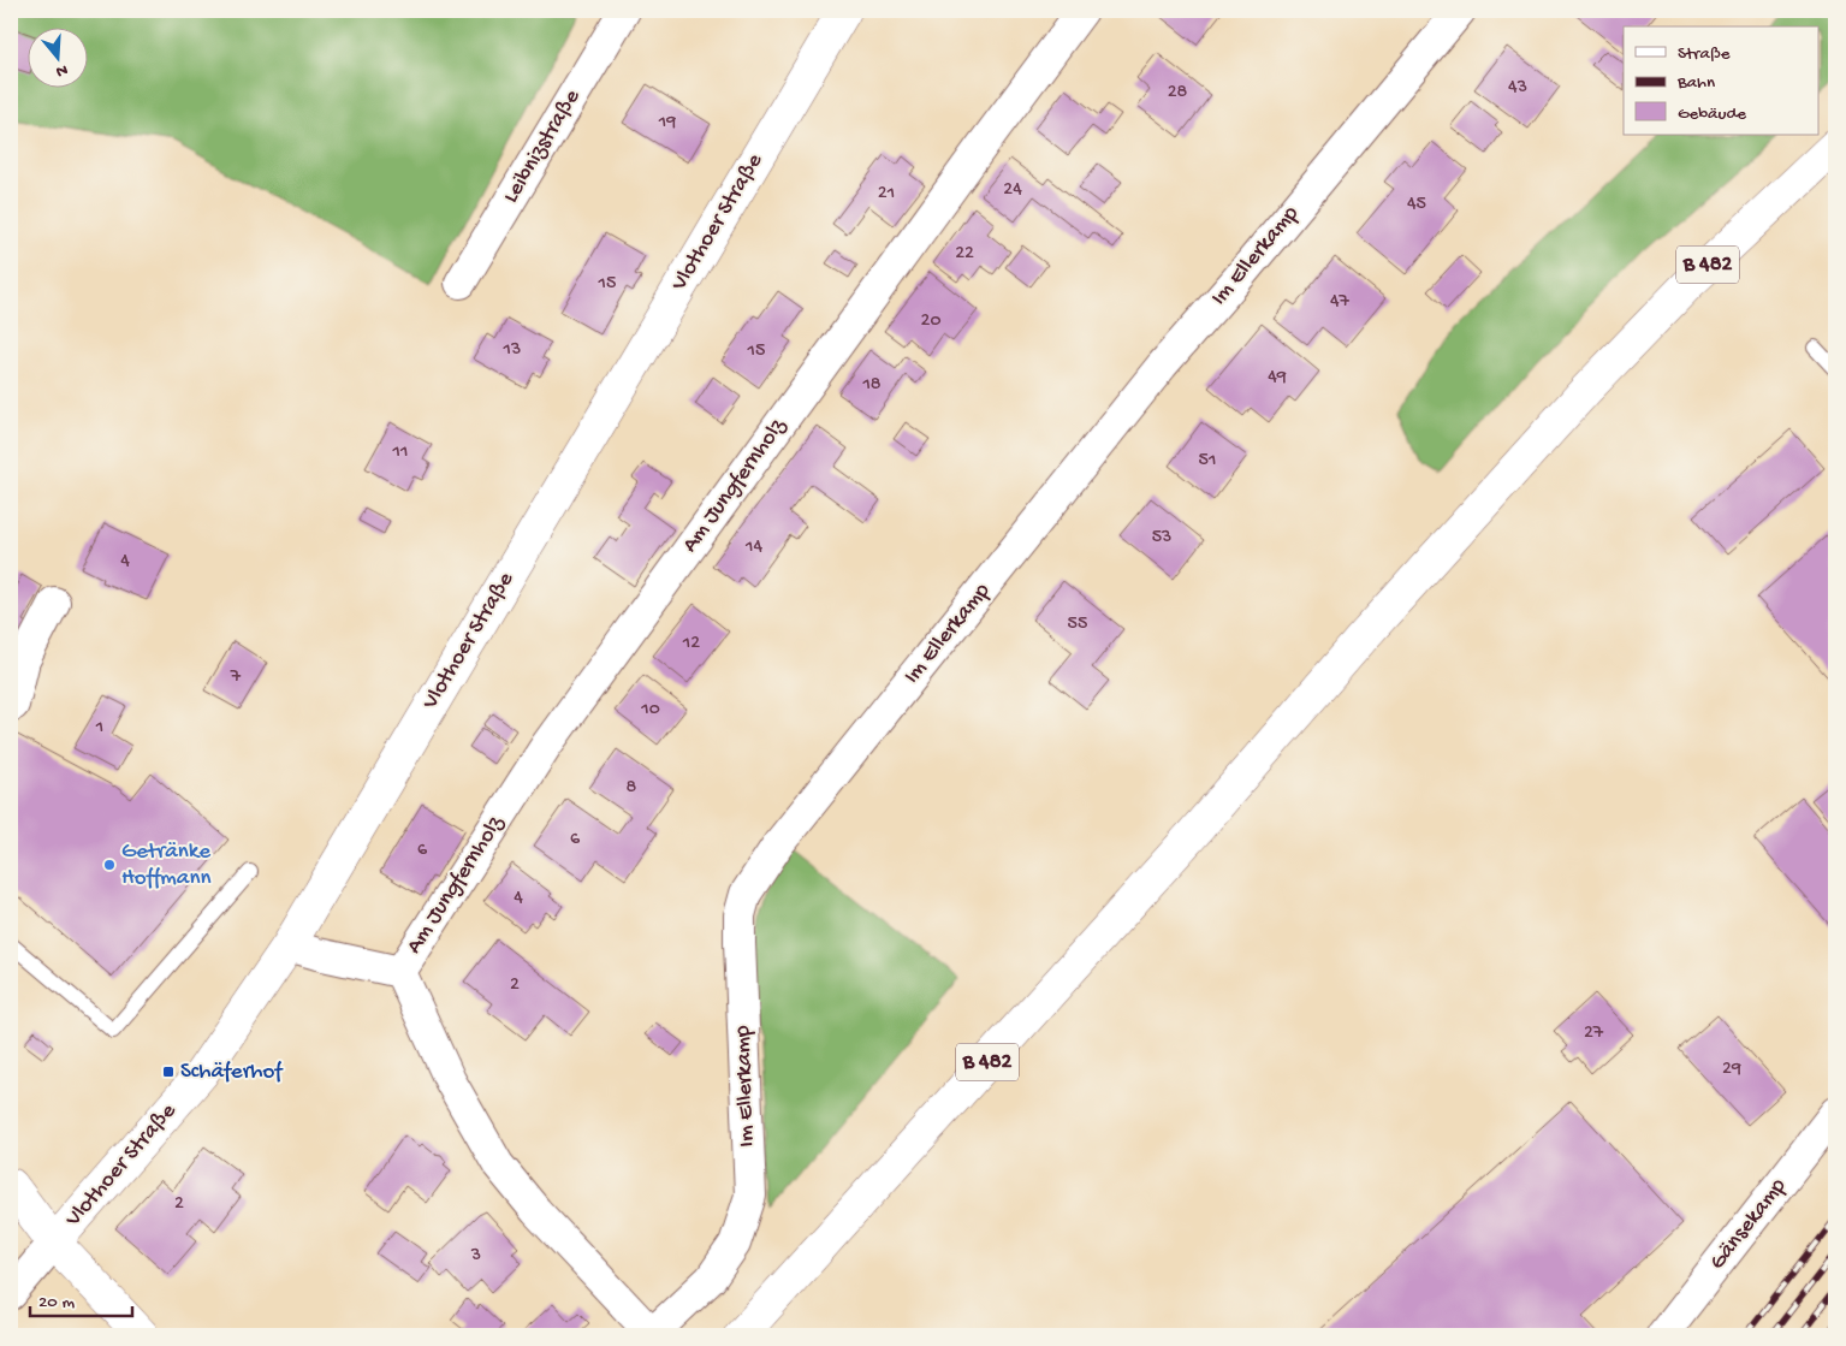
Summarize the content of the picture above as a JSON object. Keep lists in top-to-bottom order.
{
  "streets": {
    "street": [
      "Leibnizstraße",
      "Vlothoer Straße",
      "Im Ellerkamp",
      "B 482",
      "Am Jungfernholz",
      "Gänsekamp"
    ]
  },
  "crossings": [
    ["Vlothoer Straße", "Am Jungfernholz"],
    ["Im Ellerkamp", "Am Jungfernholz"]
  ],
  "places": {
    "other": ["Getränke Hoffmann"],
    "transit": ["Schäferhof"]
  },
  "house_numbers": [
    "43",
    "28",
    "19",
    "24",
    "21",
    "45",
    "22",
    "15",
    "47",
    "20",
    "13",
    "15",
    "49",
    "18",
    "11",
    "51",
    "53",
    "14",
    "4",
    "55",
    "12",
    "7",
    "10",
    "1",
    "8",
    "6",
    "6",
    "4",
    "2",
    "27",
    "29",
    "2",
    "3"
  ],
  "legend": ["Straße", "Bahn", "Gebäude"],
  "scale_bar": "20 m",
  "north": "bottom"
}
